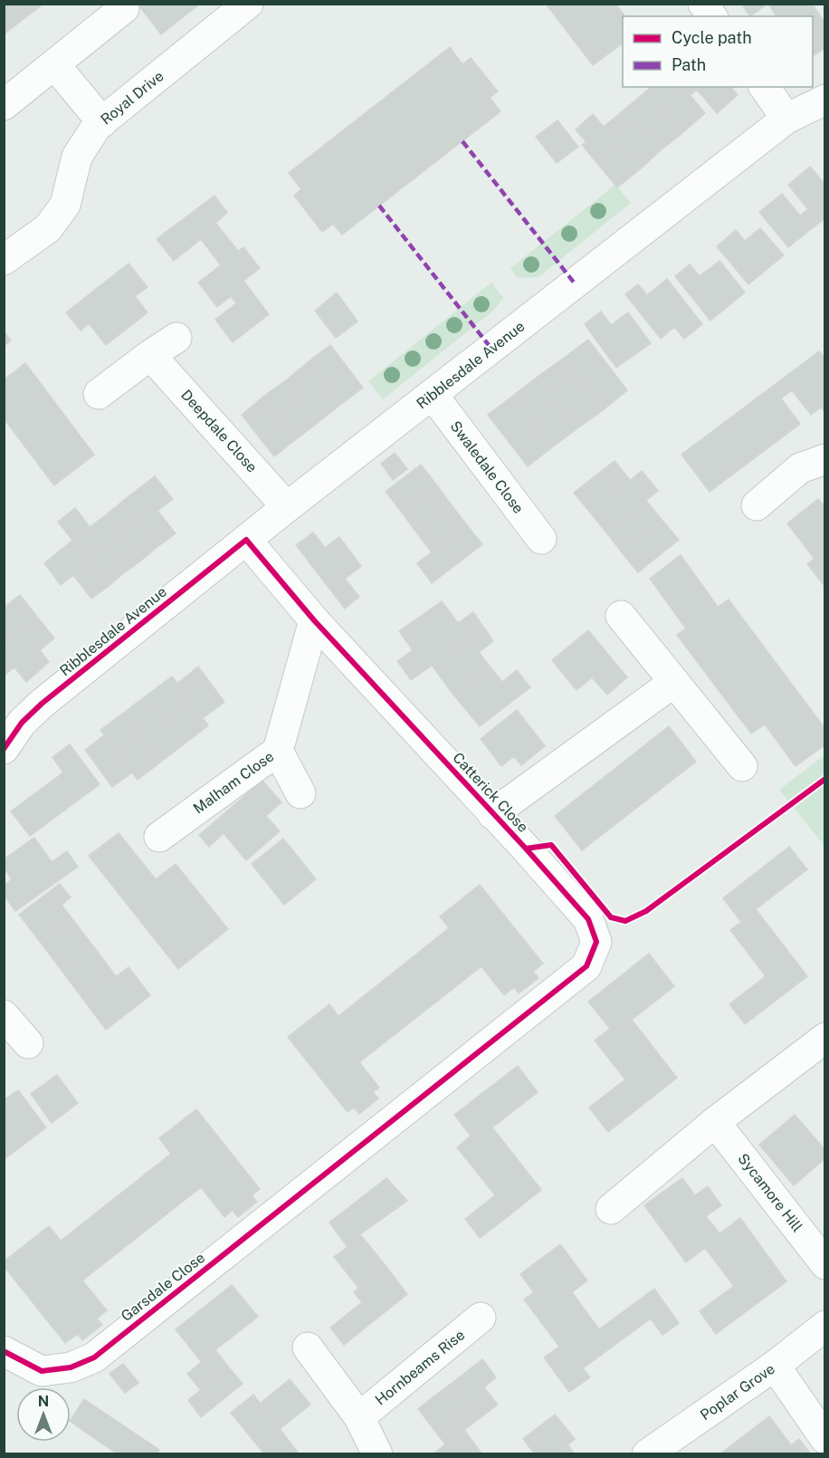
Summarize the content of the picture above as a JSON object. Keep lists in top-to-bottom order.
{
  "streets": {
    "street": [
      "Royal Drive",
      "Ribblesdale Avenue",
      "Deepdale Close",
      "Swaledale Close",
      "Malham Close",
      "Catterick Close",
      "Sycamore Hill",
      "Garsdale Close",
      "Hornbeams Rise",
      "Poplar Grove"
    ]
  },
  "crossings": [
    ["Ribblesdale Avenue", "Deepdale Close"],
    ["Ribblesdale Avenue", "Swaledale Close"],
    ["Ribblesdale Avenue", "Catterick Close"],
    ["Malham Close", "Catterick Close"],
    ["Catterick Close", "Garsdale Close"]
  ],
  "legend": ["Cycle path", "Path"],
  "north": "top"
}
